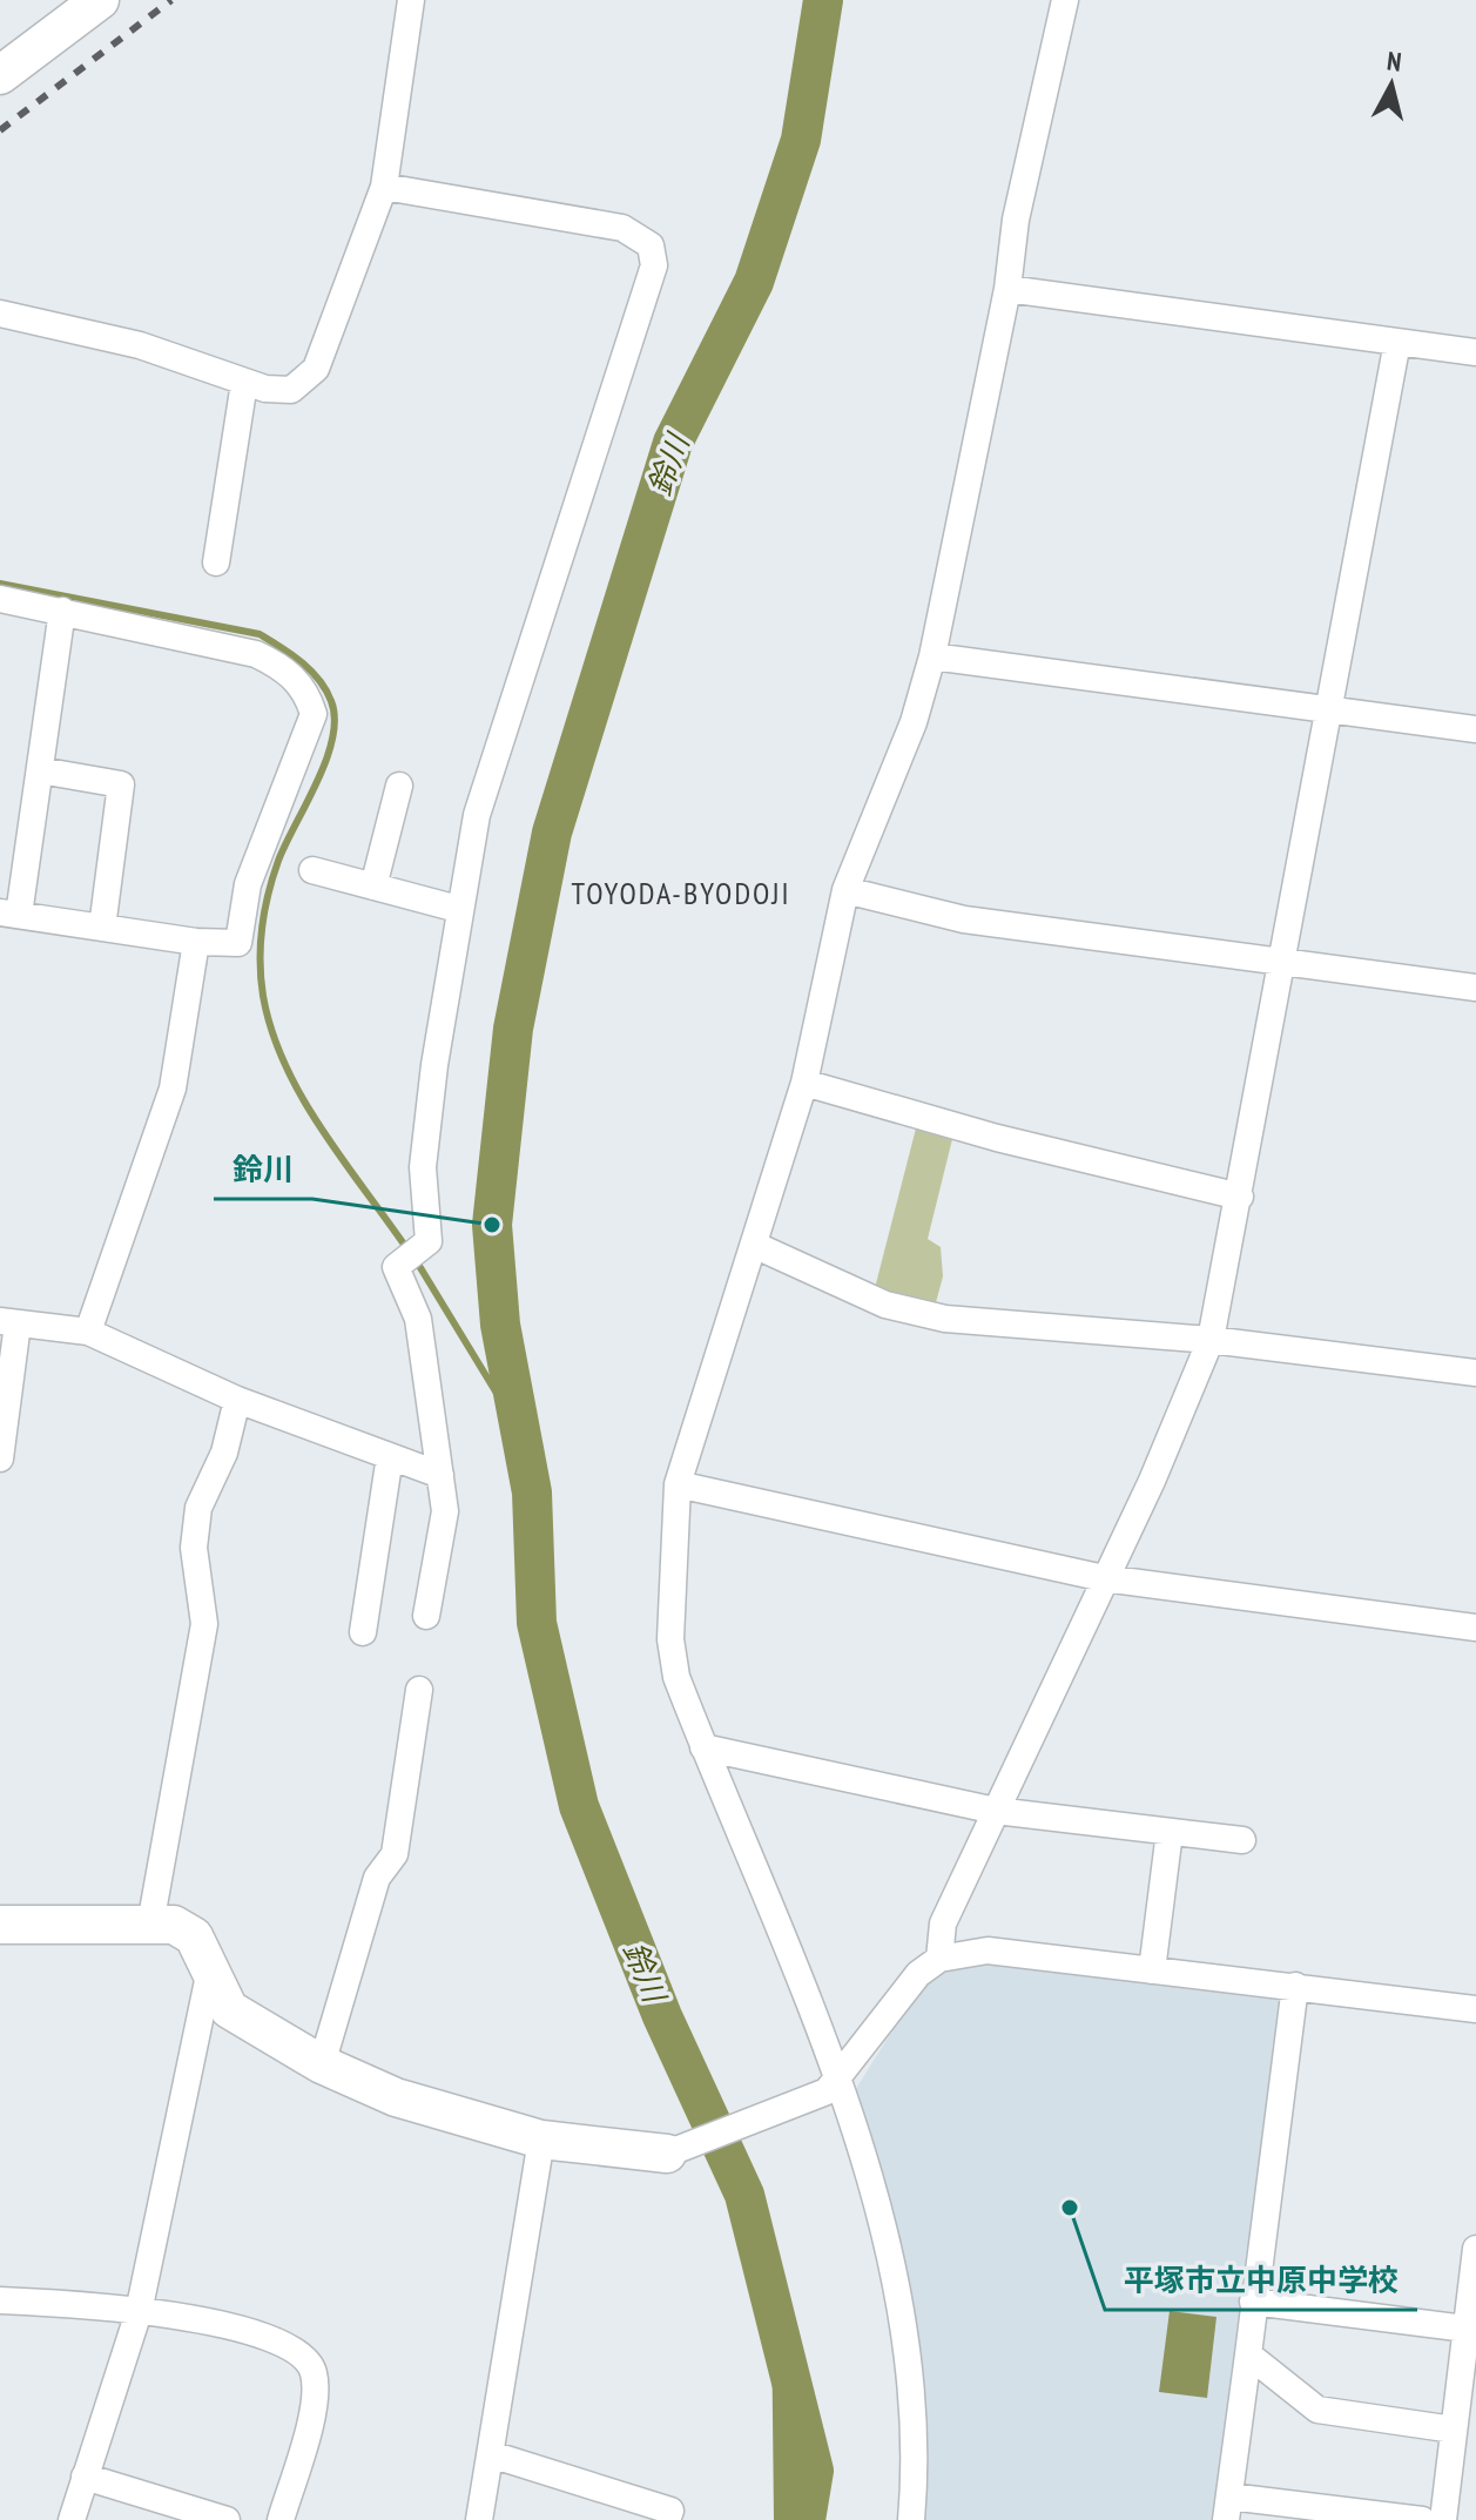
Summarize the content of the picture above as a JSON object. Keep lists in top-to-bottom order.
{
  "districts": ["TOYODA-BYODOJI"],
  "water": ["鈴川"],
  "places": ["鈴川", "平塚市立中原中学校"],
  "north": "top"
}
